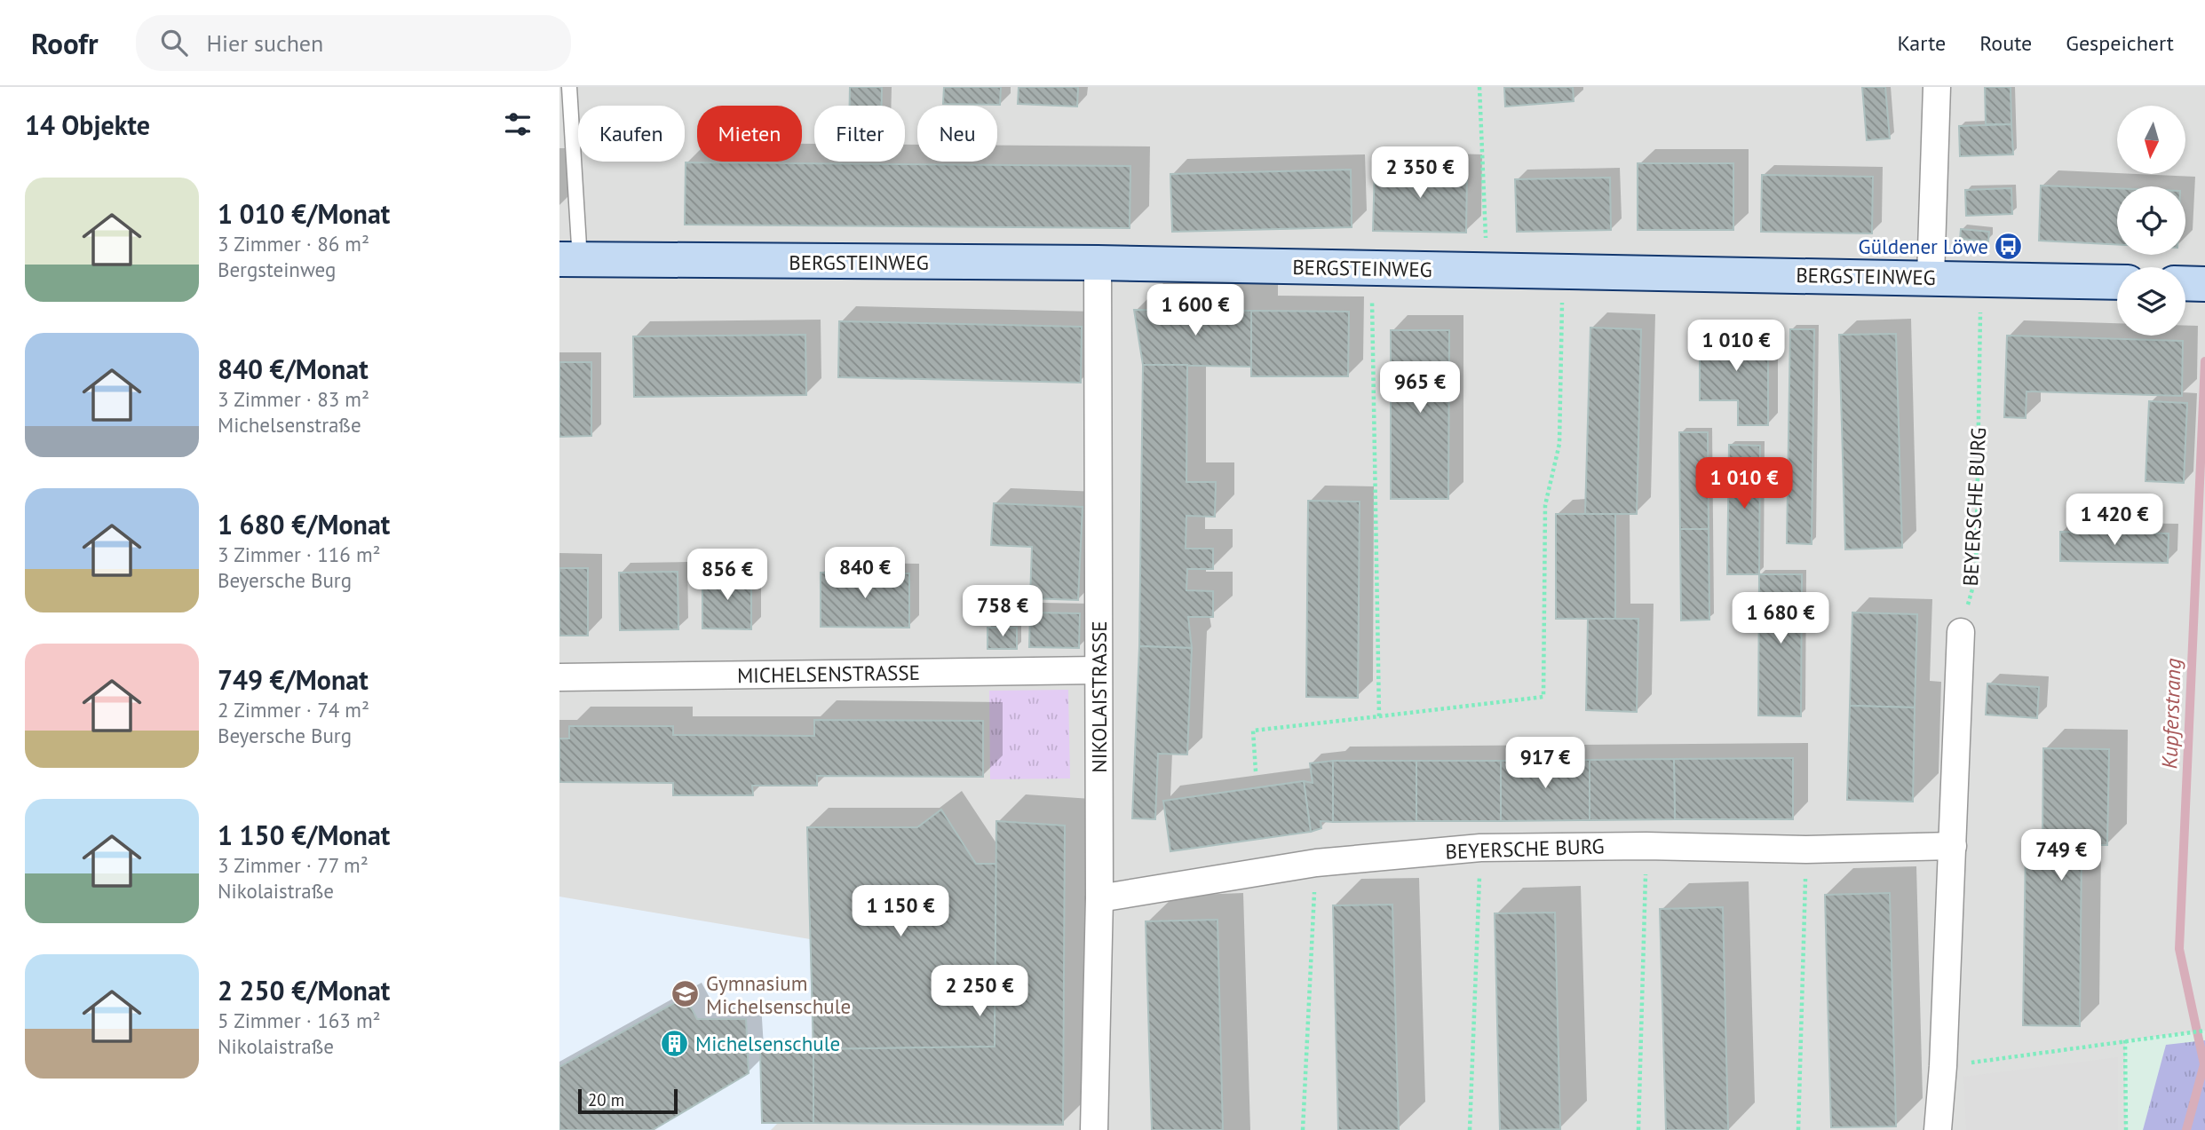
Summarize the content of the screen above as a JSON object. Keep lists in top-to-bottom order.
{
  "streets": {
    "street": [
      "BERGSTEINWEG",
      "BEYERSCHE BURG",
      "MICHELSENSTRASSE",
      "NIKOLAISTRASSE"
    ]
  },
  "crossings": [
    ["BERGSTEINWEG", "BEYERSCHE BURG"],
    ["BERGSTEINWEG", "NIKOLAISTRASSE"],
    ["BEYERSCHE BURG", "NIKOLAISTRASSE"],
    ["MICHELSENSTRASSE", "NIKOLAISTRASSE"]
  ],
  "water": ["Kupferstrang"],
  "places": {
    "bus stop": ["Güldener Löwe"],
    "school or university": ["Gymnasium Michelsenschule"],
    "building": ["Michelsenschule"]
  },
  "scale_bar": "20 m",
  "north": "bottom",
  "page": {
    "header": "Roofr",
    "search": "Hier suchen",
    "nav": ["Karte", "Route", "Gespeichert"],
    "heading": "14 Objekte",
    "chip": [
      "Kaufen",
      "Mieten",
      "Filter",
      "Neu"
    ],
    "price": [
      "2 350 €",
      "1 600 €",
      "1 010 €",
      "965 €",
      "1 010 €",
      "1 420 €",
      "840 €",
      "856 €",
      "758 €",
      "1 680 €",
      "917 €",
      "749 €",
      "1 150 €",
      "2 250 €"
    ],
    "list": [
      {
        "name": "1 010 €/Monat",
        "note": "3 Zimmer · 86 m² · Bergsteinweg"
      },
      {
        "name": "840 €/Monat",
        "note": "3 Zimmer · 83 m² · Michelsenstraße"
      },
      {
        "name": "1 680 €/Monat",
        "note": "3 Zimmer · 116 m² · Beyersche Burg"
      },
      {
        "name": "749 €/Monat",
        "note": "2 Zimmer · 74 m² · Beyersche Burg"
      },
      {
        "name": "1 150 €/Monat",
        "note": "3 Zimmer · 77 m² · Nikolaistraße"
      },
      {
        "name": "2 250 €/Monat",
        "note": "5 Zimmer · 163 m² · Nikolaistraße"
      }
    ],
    "scale": "20 m"
  }
}
